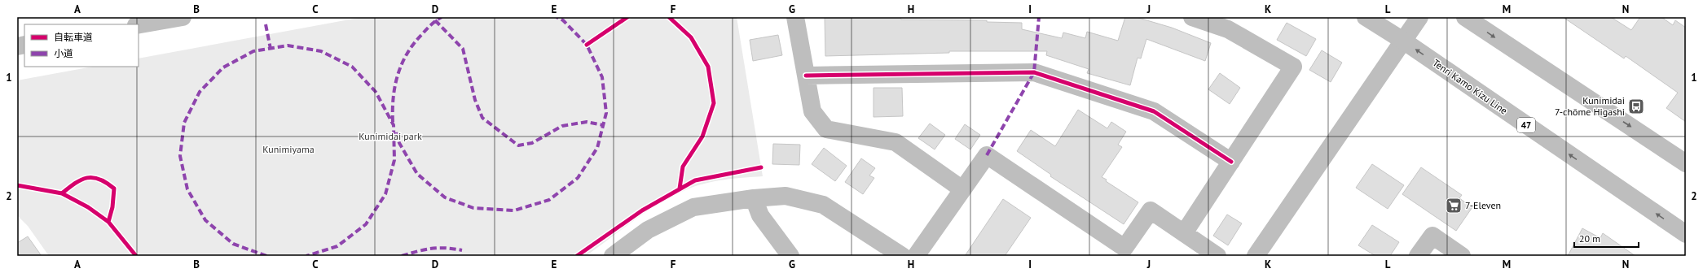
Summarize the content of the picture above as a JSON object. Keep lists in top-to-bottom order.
{
  "streets": {
    "street": ["Tenri Kamo Kizu Line", "47"]
  },
  "parks": ["Kunimidai park", "Kunimiyama"],
  "places": {
    "bus stop": ["Kunimidai 7-chōme Higashi"],
    "supermarket": ["7-Eleven"]
  },
  "legend": ["自転車道", "小道"],
  "scale_bar": "20 m",
  "grid": {
    "columns": [
      "A",
      "B",
      "C",
      "D",
      "E",
      "F",
      "G",
      "H",
      "I",
      "J",
      "K",
      "L",
      "M",
      "N"
    ],
    "rows": ["1", "2"]
  }
}
